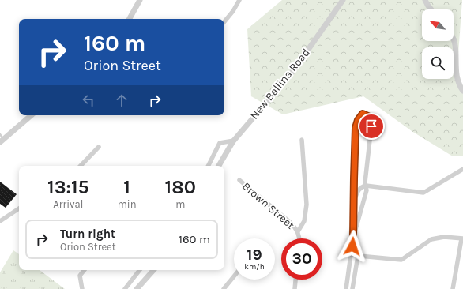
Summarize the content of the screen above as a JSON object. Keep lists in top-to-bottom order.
{
  "streets": {
    "street": ["New Ballina Road", "Brown Street"]
  },
  "north": "top left",
  "page": {
    "turn": ["160 m", "Orion Street"],
    "eta": [
      "13:15",
      "Arrival",
      "1",
      "min",
      "180",
      "m"
    ],
    "list": [
      {
        "name": "Turn right",
        "note": "Orion Street",
        "value": "160 m"
      }
    ],
    "speed": "19 km/h",
    "limit": "30"
  }
}
